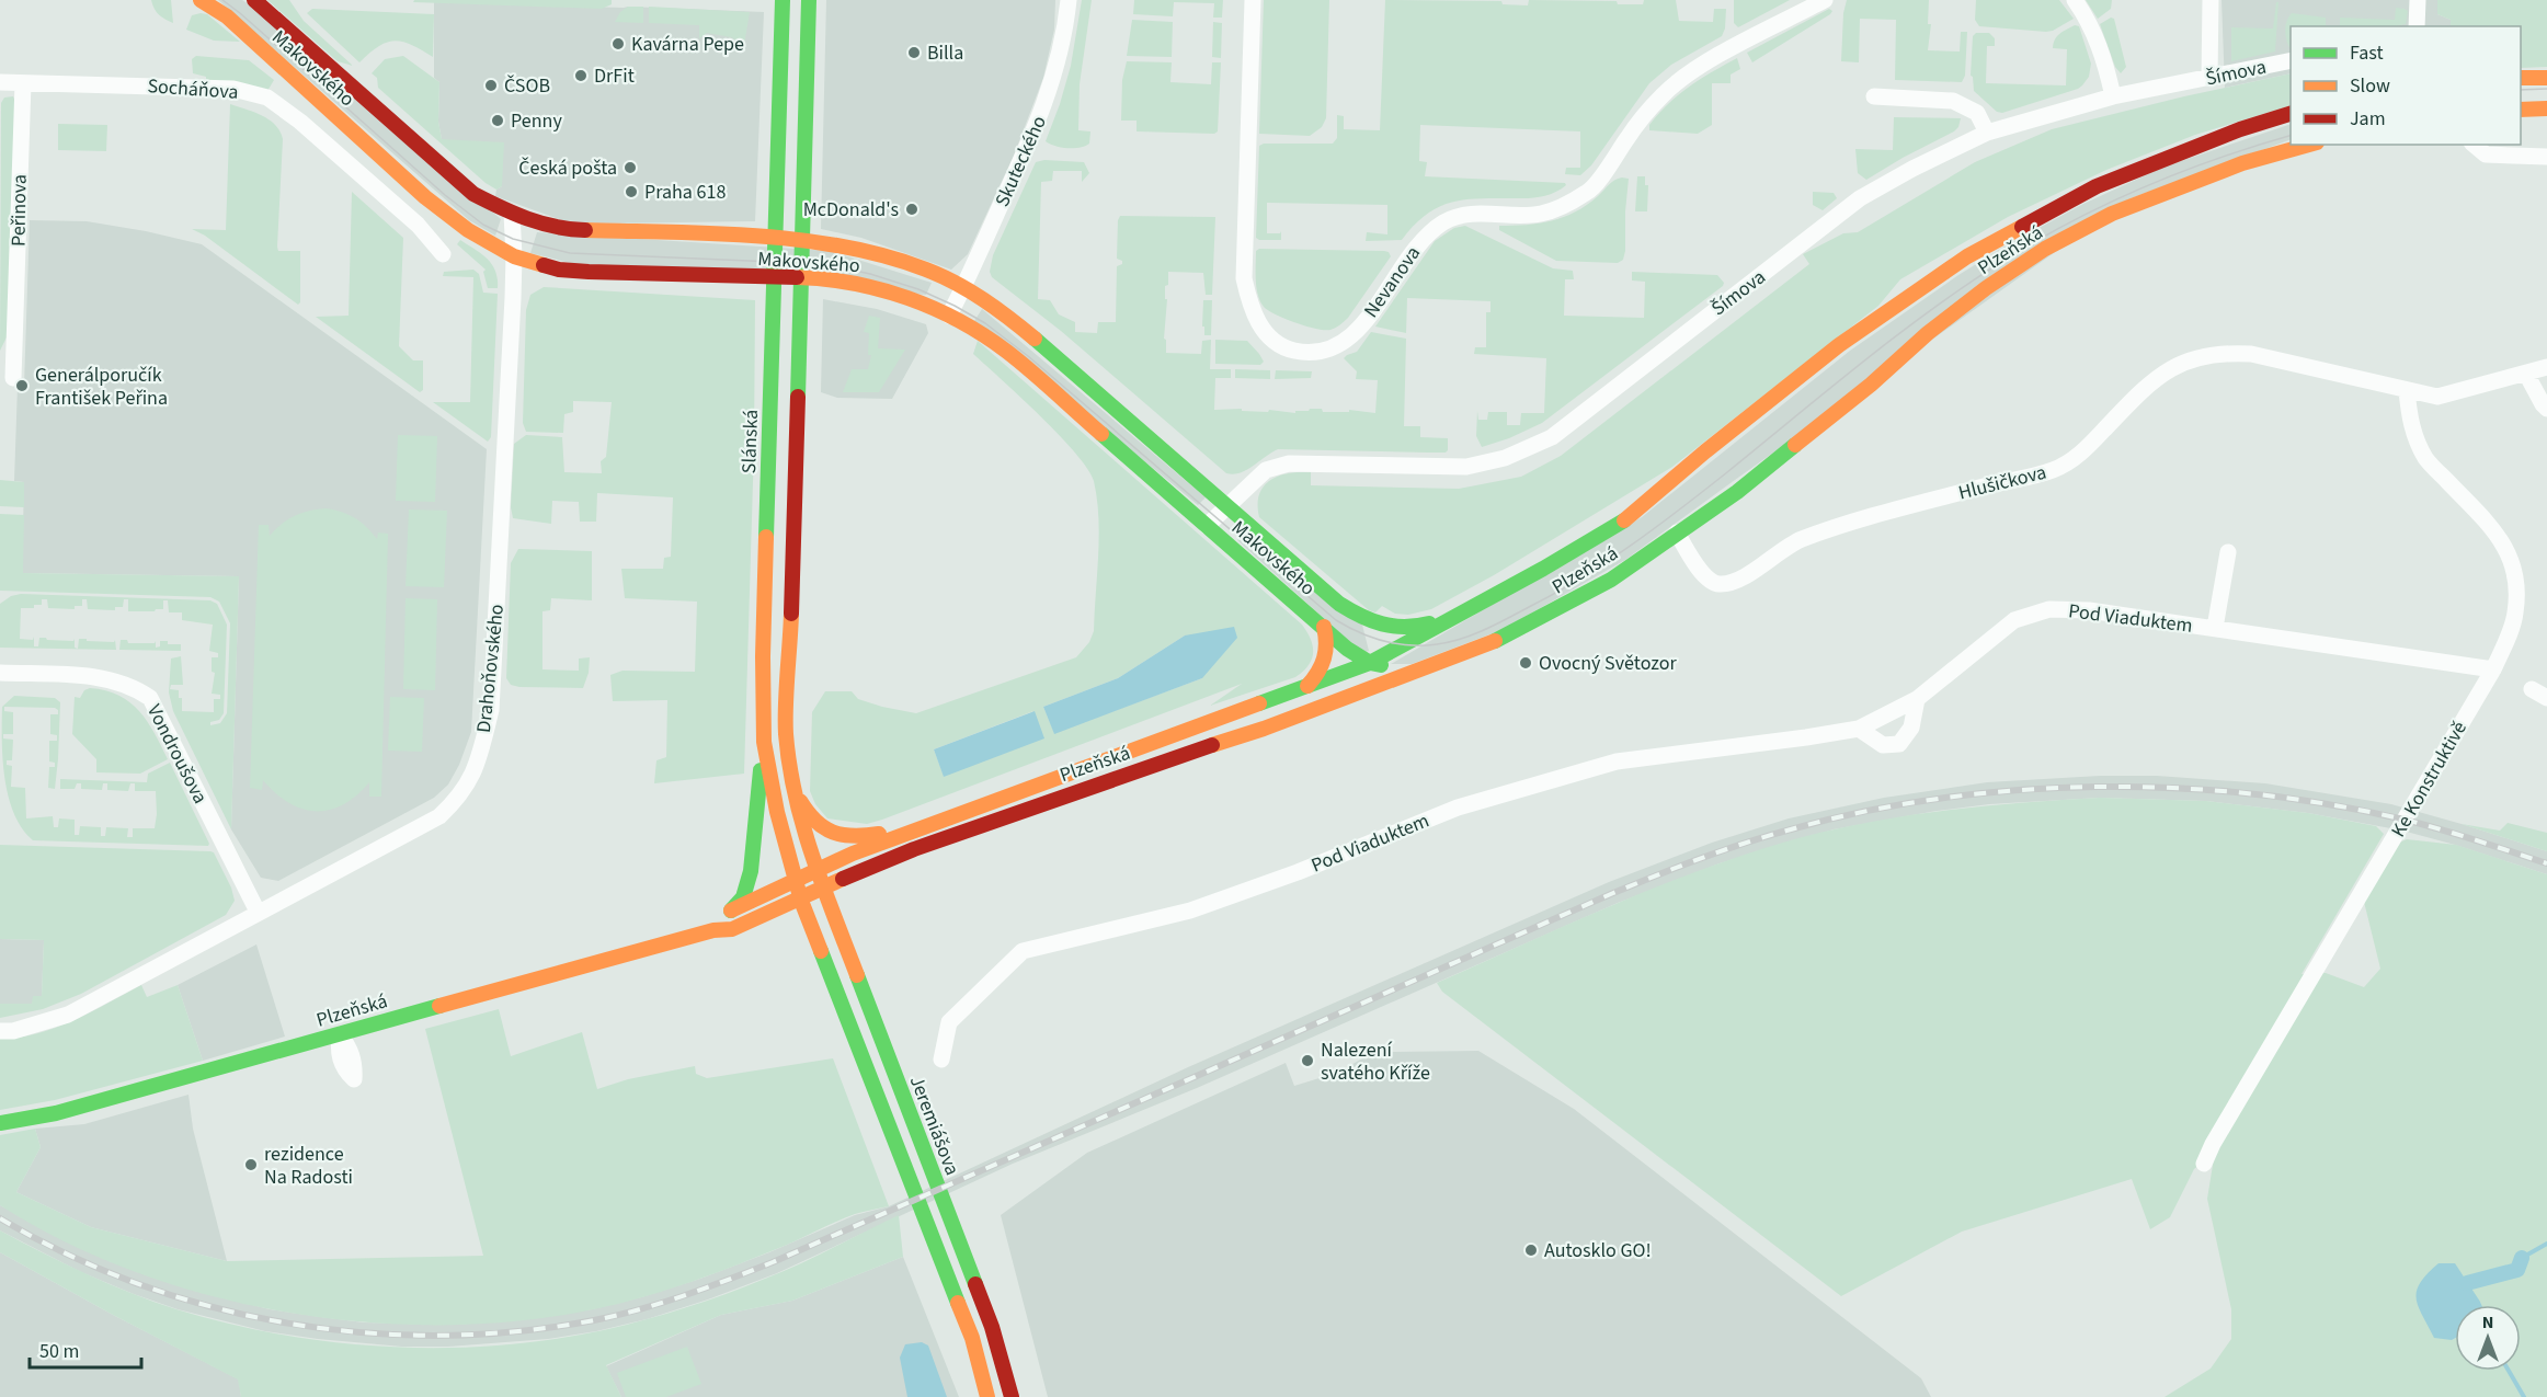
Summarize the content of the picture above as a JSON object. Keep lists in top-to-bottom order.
{
  "streets": {
    "main road": [
      "Makovského",
      "Plzeňská",
      "Slánská",
      "Jeremiášova"
    ],
    "street": [
      "Šímova",
      "Socháňova",
      "Skuteckého",
      "Peřinova",
      "Nevanova",
      "Hlušičkova",
      "Pod Viaduktem",
      "Drahoňovského",
      "Vondroušova",
      "Ke Konstruktivě"
    ]
  },
  "crossings": [
    ["Makovského", "Šímova"],
    ["Makovského", "Skuteckého"],
    ["Makovského", "Plzeňská"],
    ["Makovského", "Drahoňovského"],
    ["Socháňova", "Peřinova"],
    ["Plzeňská", "Slánská"],
    ["Plzeňská", "Hlušičkova"],
    ["Plzeňská", "Jeremiášova"],
    ["Hlušičkova", "Ke Konstruktivě"],
    ["Pod Viaduktem", "Ke Konstruktivě"],
    ["Drahoňovského", "Vondroušova"]
  ],
  "places": [
    "Kavárna Pepe",
    "Billa",
    "DrFit",
    "ČSOB",
    "Penny",
    "Česká pošta",
    "Praha 618",
    "McDonald's",
    "Generálporučík František Peřina",
    "Ovocný Světozor",
    "Nalezení svatého Kříže",
    "rezidence Na Radosti",
    "Autosklo GO!"
  ],
  "legend": ["Fast", "Slow", "Jam"],
  "scale_bar": "50 m",
  "north": "top"
}
